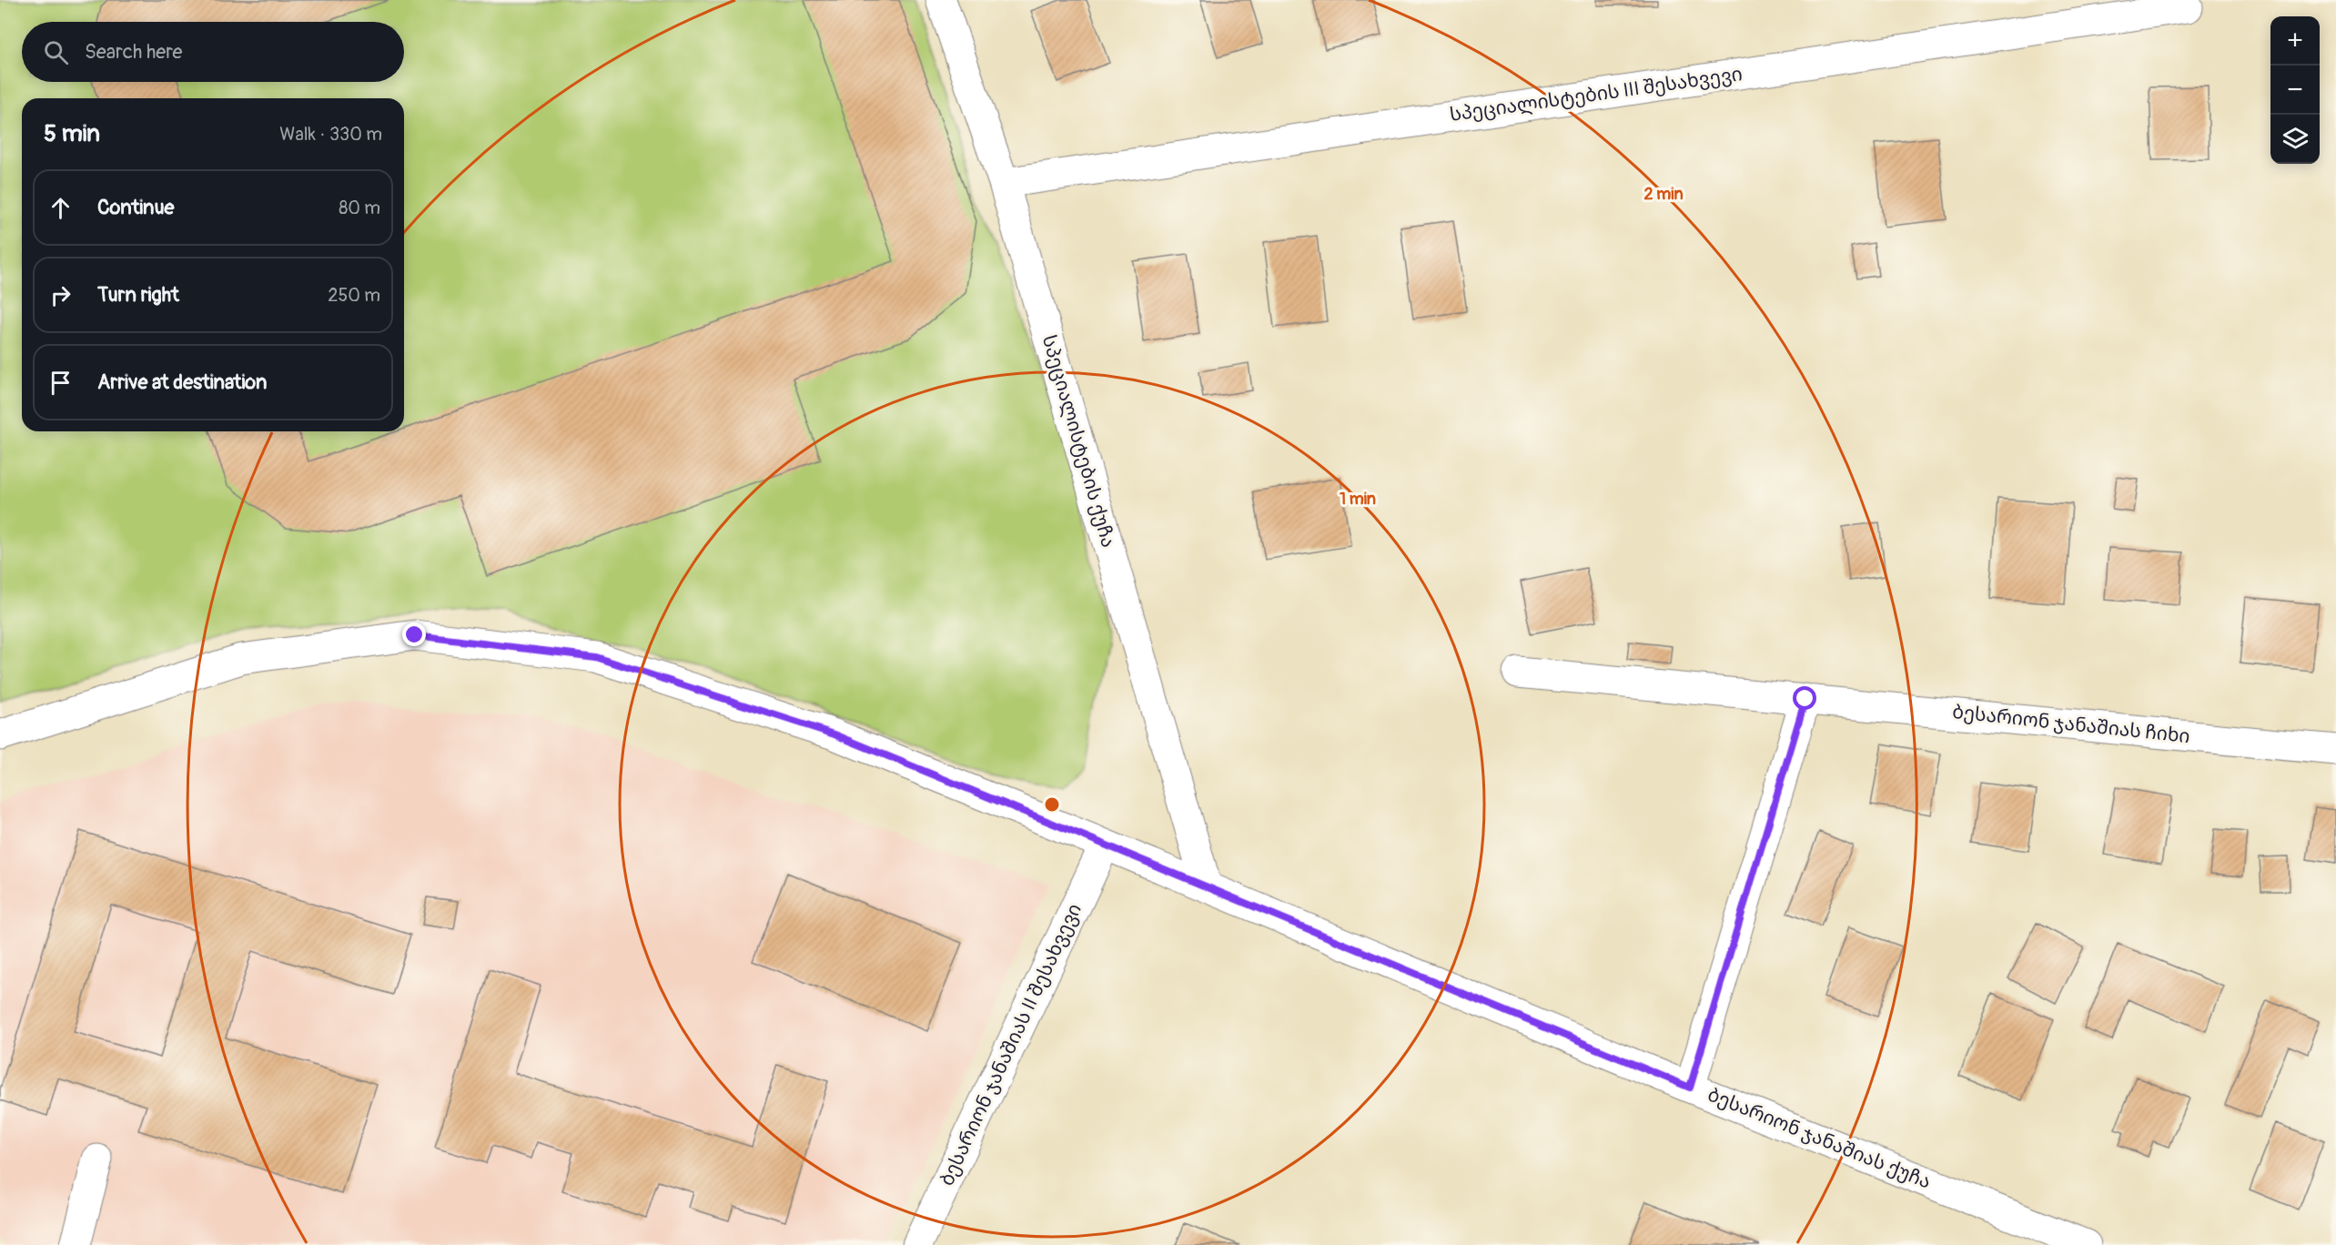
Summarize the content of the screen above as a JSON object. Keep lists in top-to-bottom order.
{
  "streets": {
    "street": [
      "სპეციალისტების III შესახვევი",
      "სპეციალისტების ქუჩა",
      "ბესარიონ ჯანაშიას ჩიხი",
      "ბესარიონ ჯანაშიას II შესახვევი",
      "ბესარიონ ჯანაშიას ქუჩა"
    ]
  },
  "crossings": [
    ["სპეციალისტების III შესახვევი", "სპეციალისტების ქუჩა"],
    ["სპეციალისტების ქუჩა", "ბესარიონ ჯანაშიას ქუჩა"],
    ["ბესარიონ ჯანაშიას II შესახვევი", "ბესარიონ ჯანაშიას ქუჩა"]
  ],
  "page": {
    "map_buttons": ["+", "−"],
    "search": "Search here",
    "heading": ["5 min", "Walk · 330 m"],
    "list": [
      ["Continue", "80 m"],
      ["Turn right", "250 m"],
      "Arrive at destination"
    ]
  },
  "rings": ["2 min", "1 min"]
}
